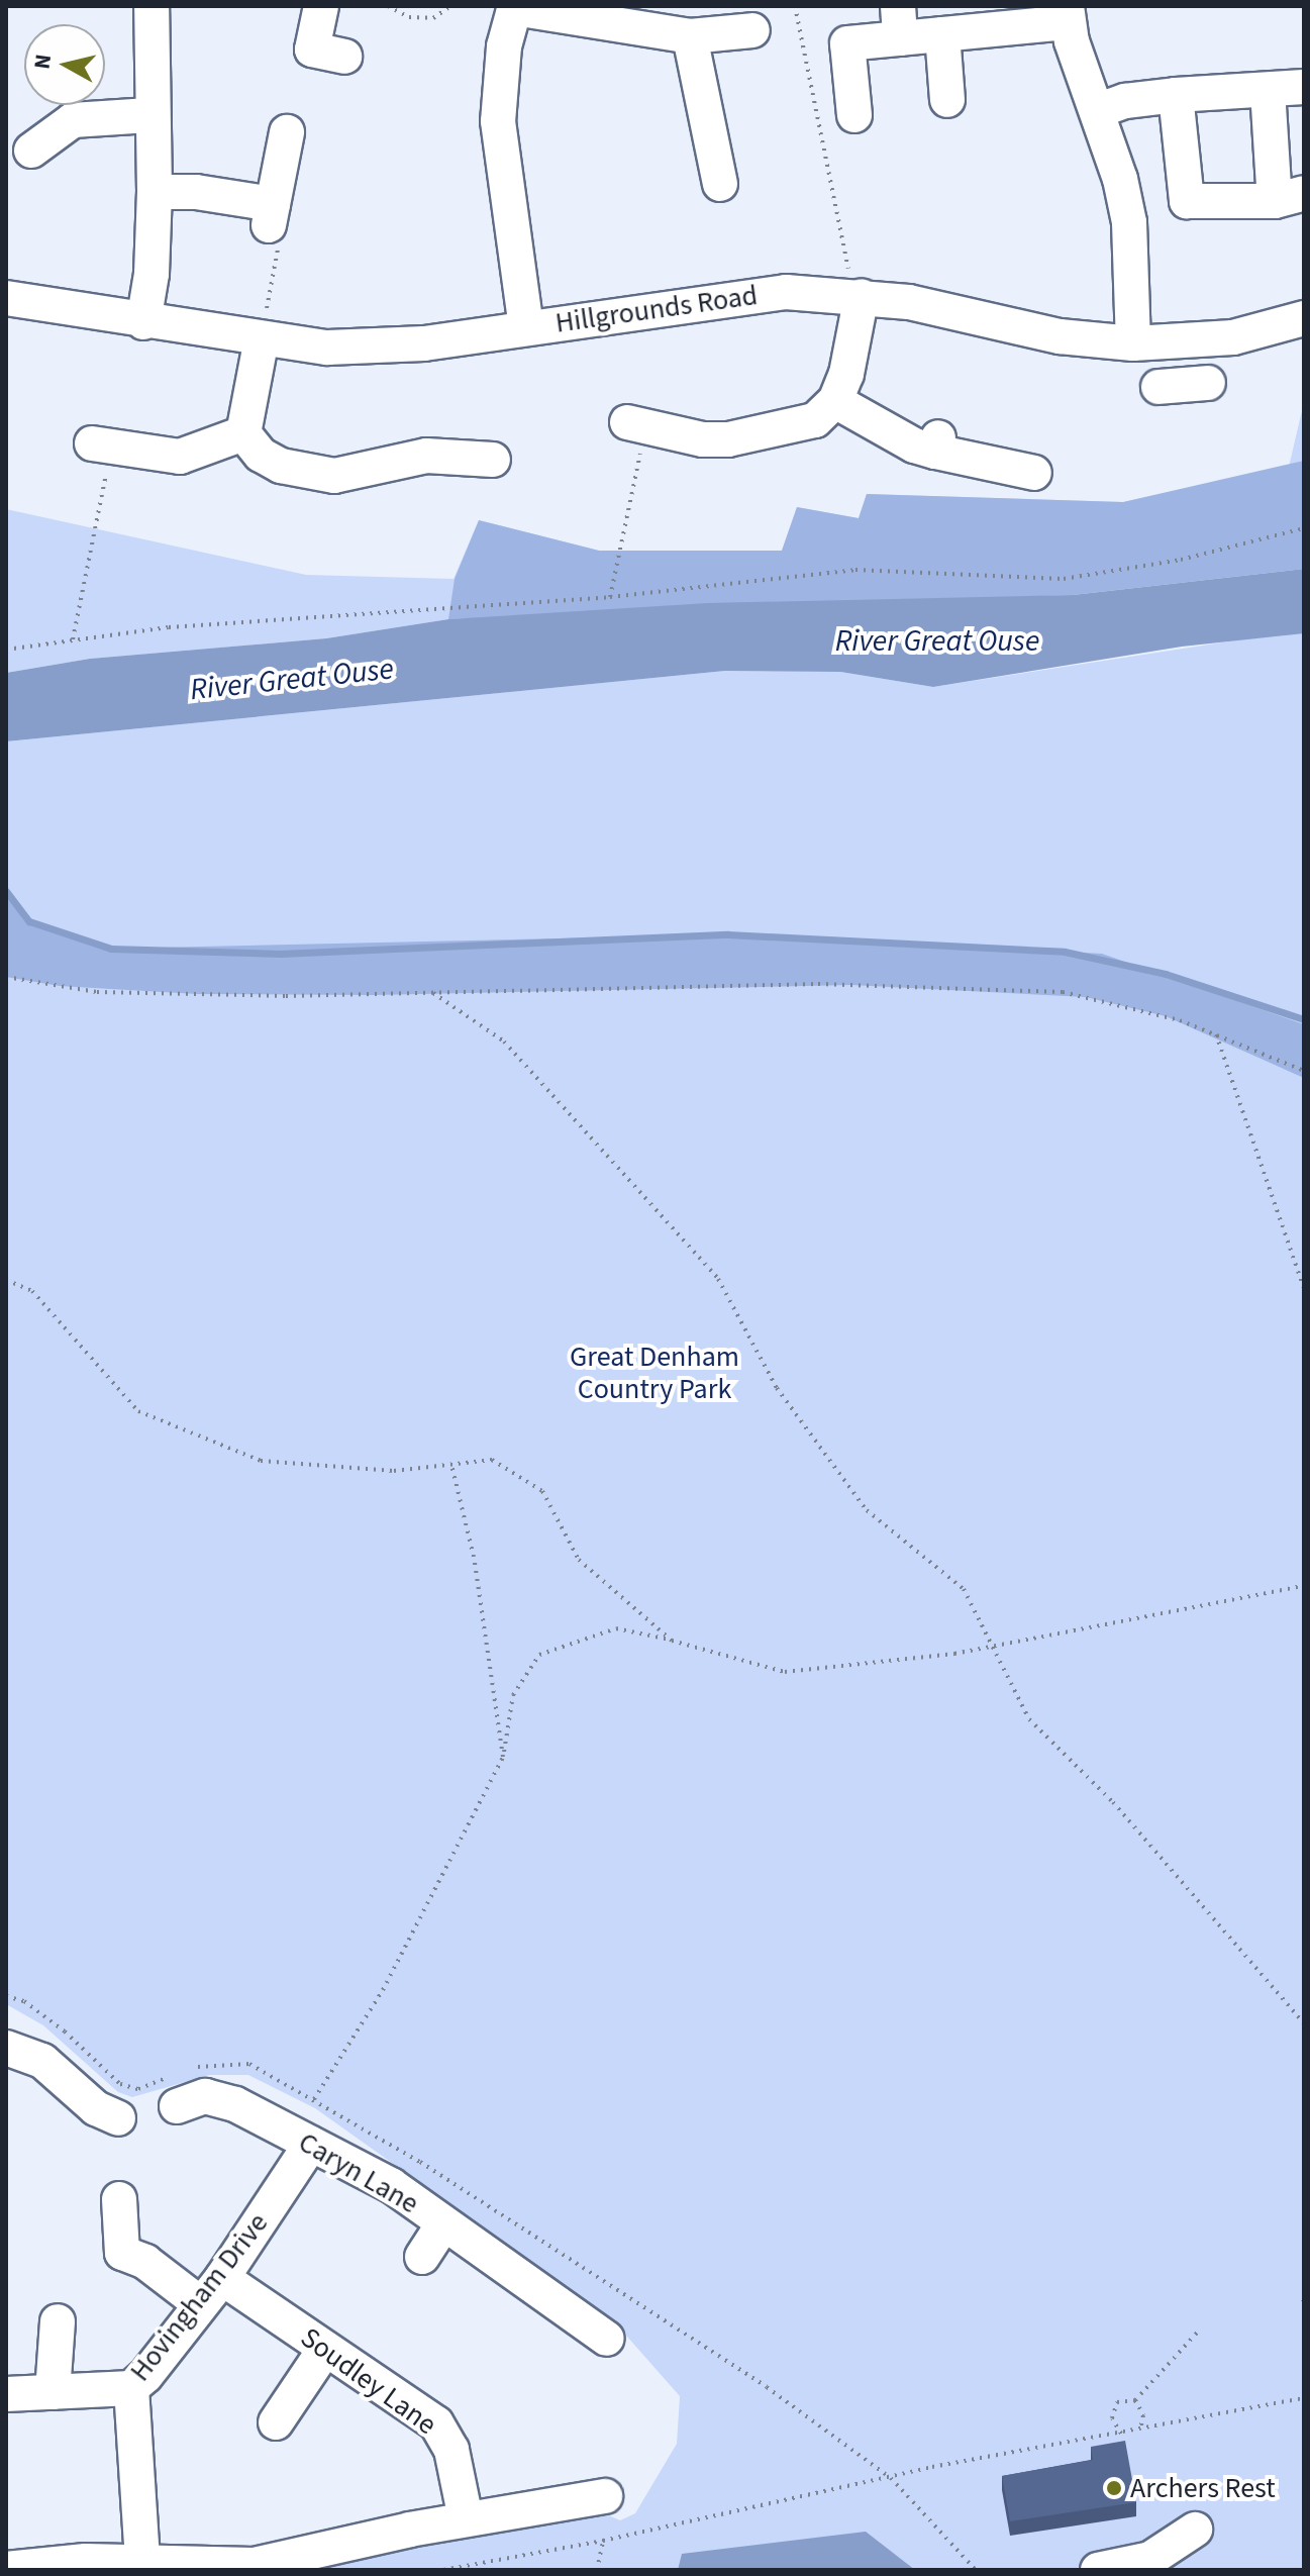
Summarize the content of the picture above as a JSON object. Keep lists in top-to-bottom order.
{
  "streets": {
    "street": [
      "Hillgrounds Road",
      "Caryn Lane",
      "Hovingham Drive",
      "Soudley Lane"
    ]
  },
  "crossings": [
    ["Caryn Lane", "Hovingham Drive"],
    ["Hovingham Drive", "Soudley Lane"]
  ],
  "water": ["River Great Ouse"],
  "parks": ["Great Denham Country Park"],
  "places": ["Archers Rest"],
  "north": "left"
}
